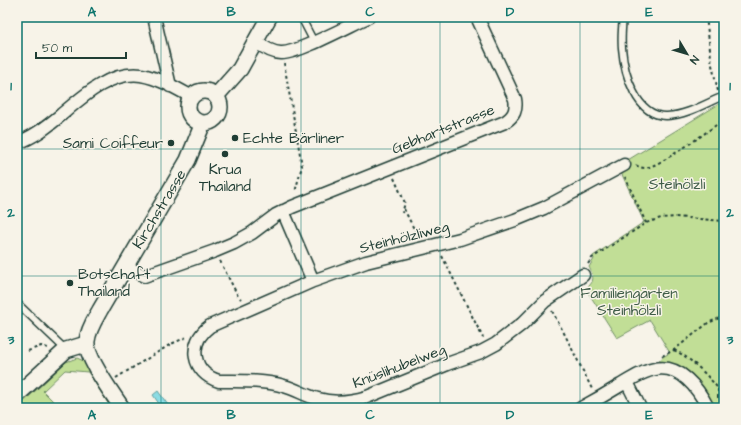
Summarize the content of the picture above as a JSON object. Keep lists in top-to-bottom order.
{
  "streets": {
    "street": [
      "Gebhartstrasse",
      "Kirchstrasse",
      "Steinhölzliweg",
      "Knüslihubelweg"
    ]
  },
  "parks": ["Steihölzli", "Familiengärten Steinhölzli"],
  "places": [
    "Echte Bärliner",
    "Sami Coiffeur",
    "Krua Thailand",
    "Botschaft Thailand"
  ],
  "scale_bar": "50 m",
  "north": "bottom right",
  "grid": {
    "columns": [
      "A",
      "B",
      "C",
      "D",
      "E"
    ],
    "rows": ["1", "2", "3"]
  }
}
